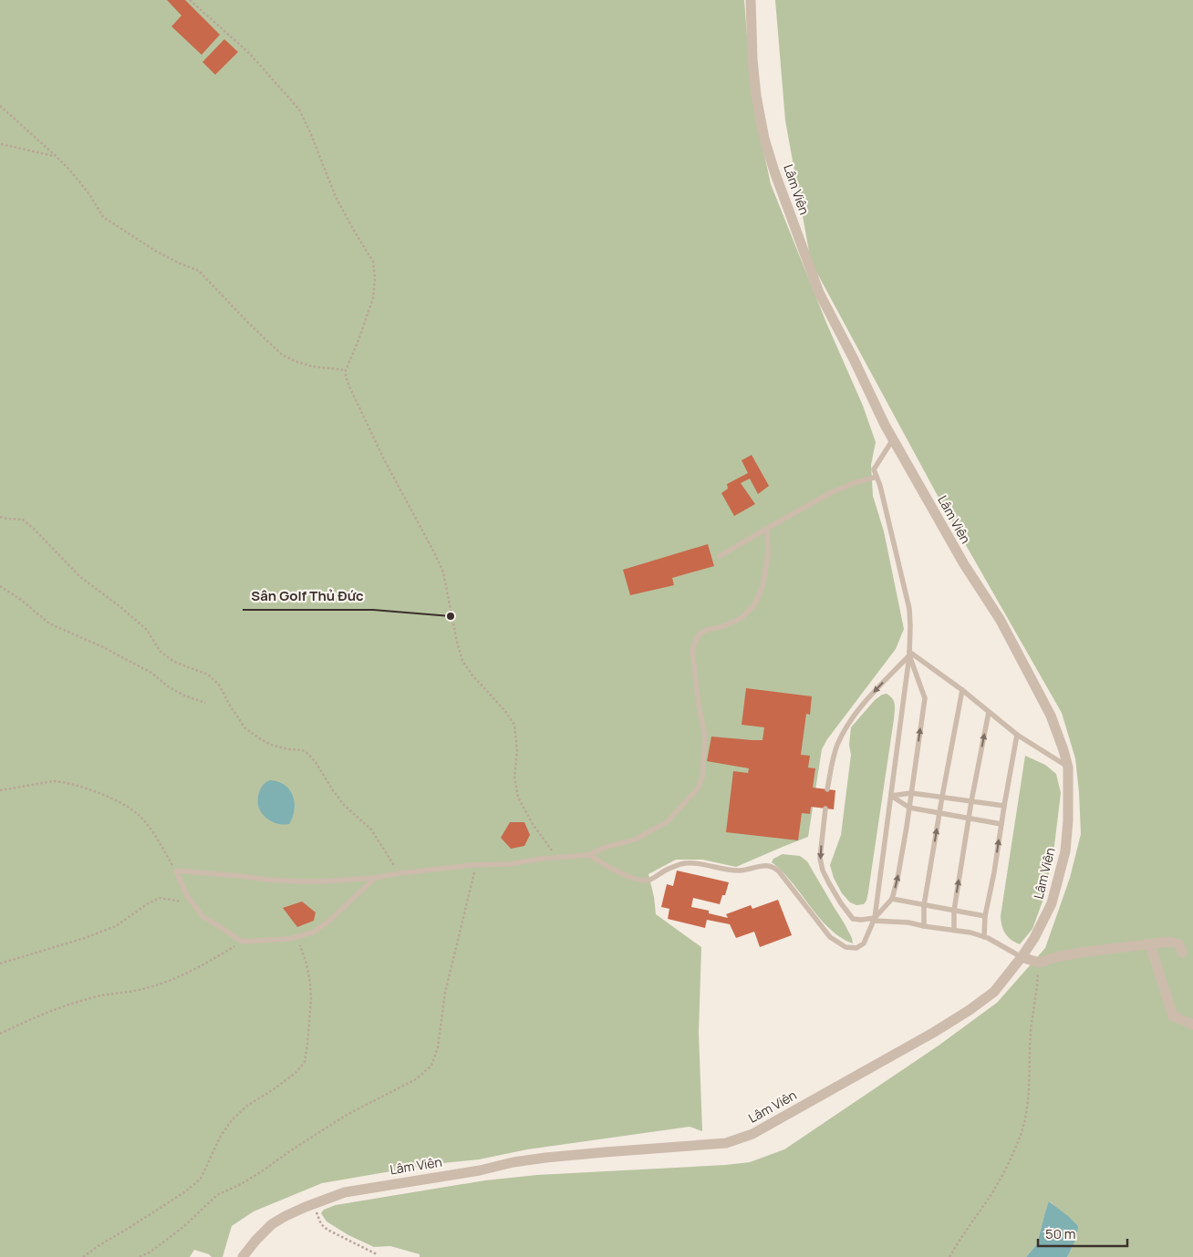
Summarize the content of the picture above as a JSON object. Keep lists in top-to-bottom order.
{
  "streets": {
    "street": ["Lâm Viên"]
  },
  "places": ["Sân Golf Thủ Đức"],
  "scale_bar": "50 m"
}
